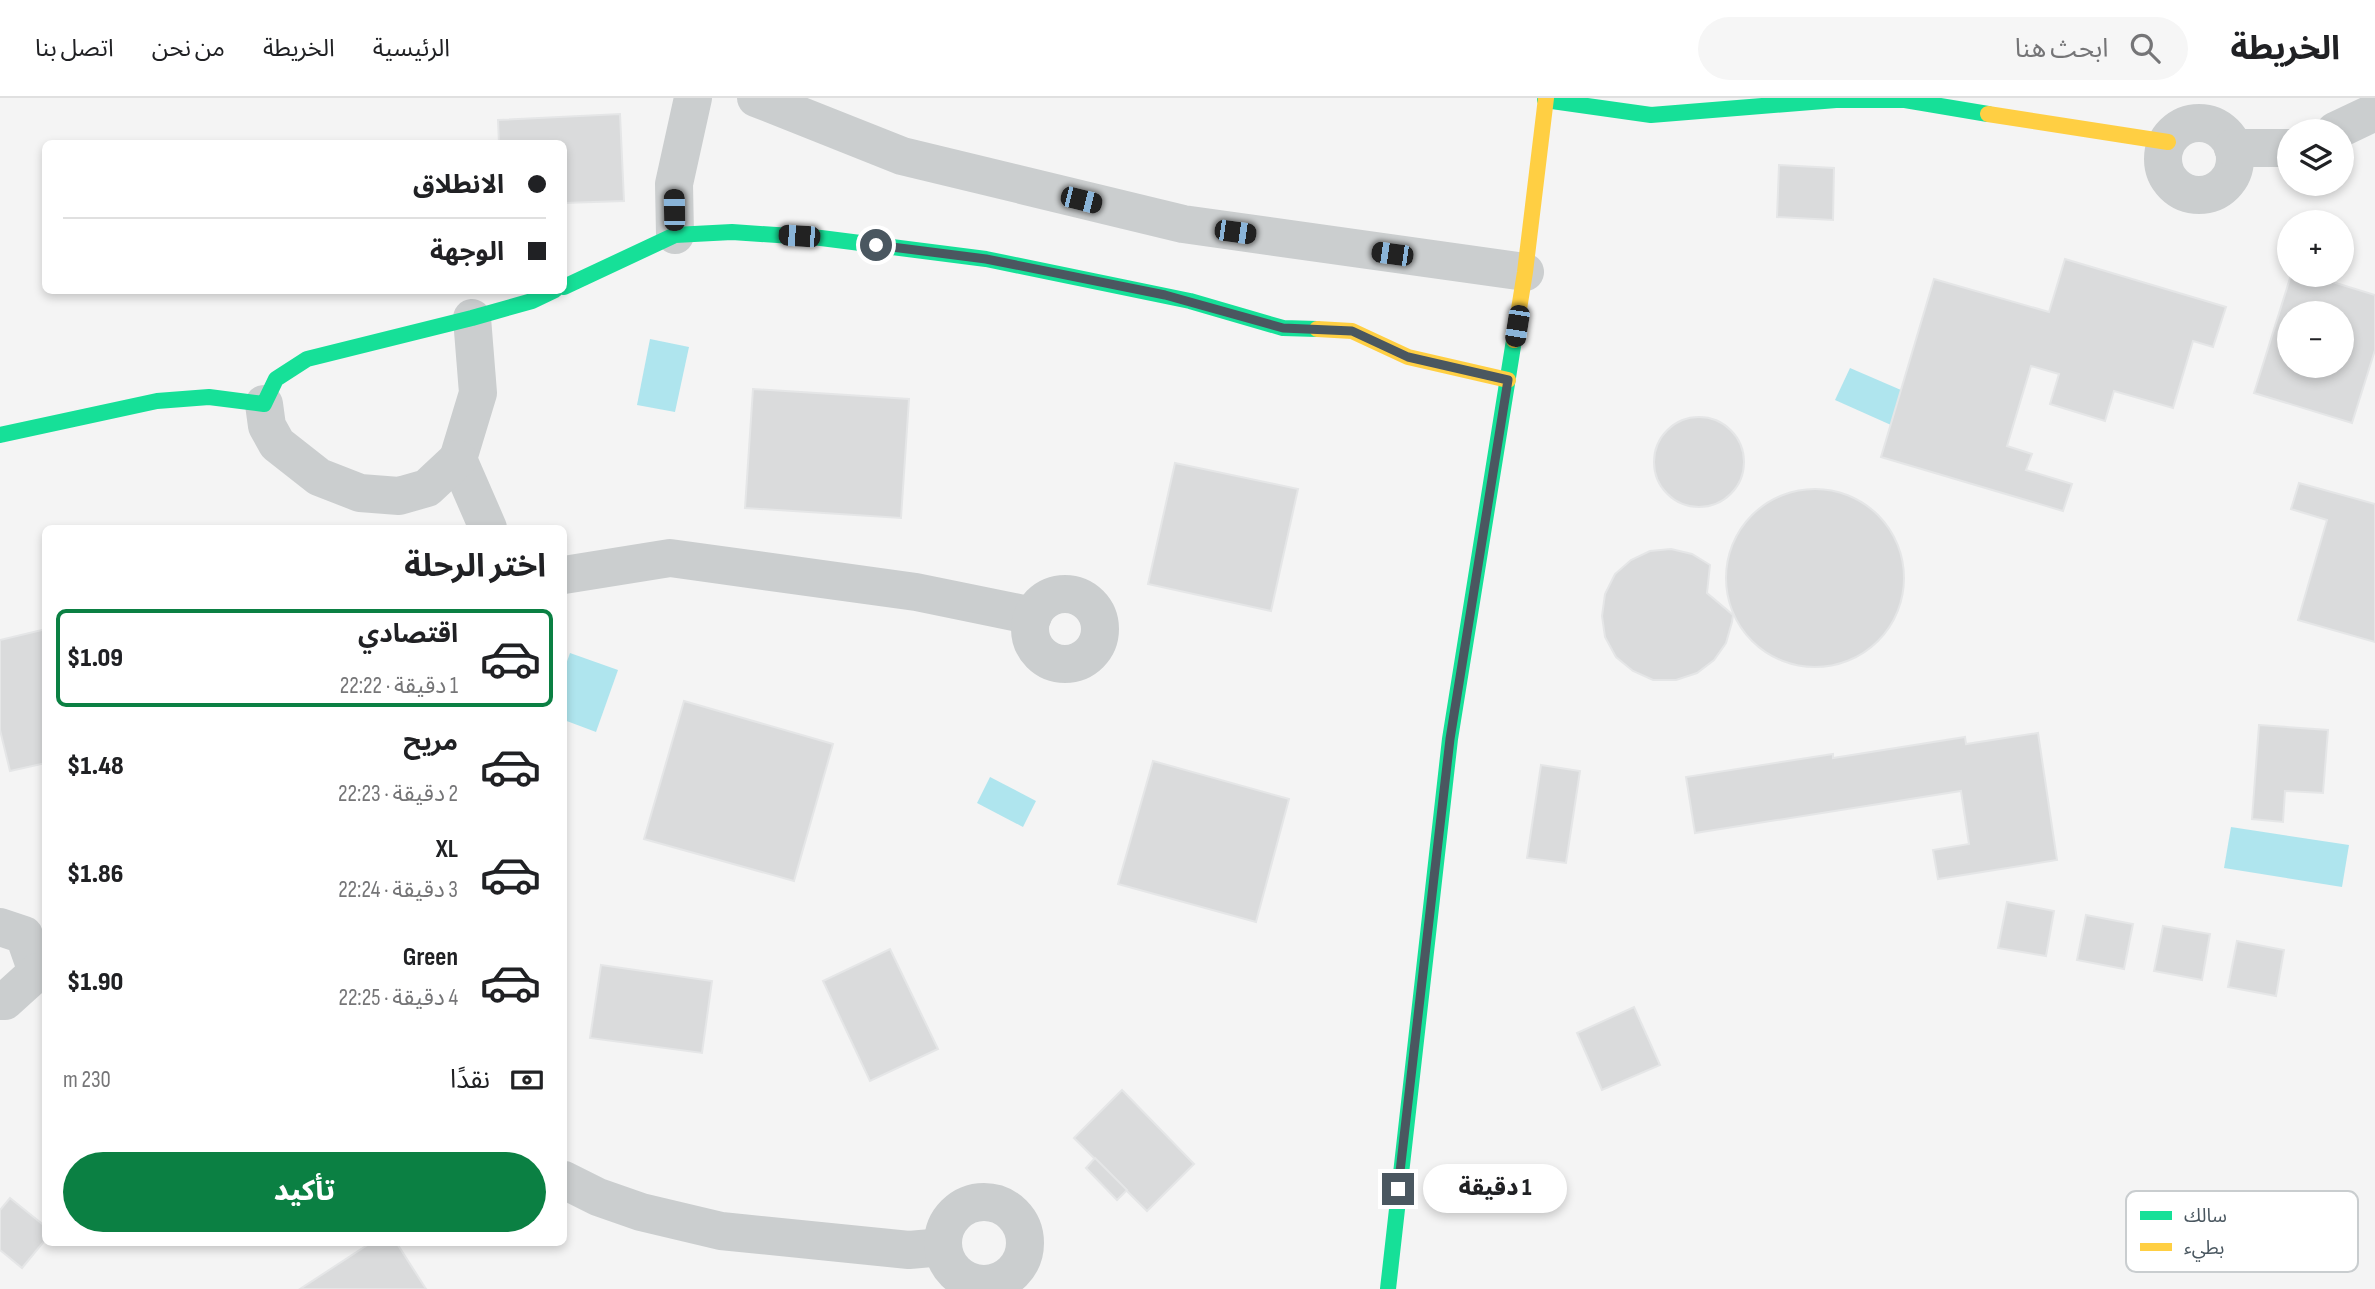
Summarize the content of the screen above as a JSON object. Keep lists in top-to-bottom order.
{
  "legend": ["سالك", "بطيء"],
  "page": {
    "header": "الخريطة",
    "search": "ابحث هنا",
    "nav": [
      "الرئيسية",
      "الخريطة",
      "من نحن",
      "اتصل بنا"
    ],
    "map_buttons": ["+", "−"],
    "banner": ["الانطلاق", "الوجهة"],
    "heading": "اختر الرحلة",
    "list": [
      {
        "name": "اقتصادي",
        "note": "1 دقيقة · 22:22",
        "value": "$1.09"
      },
      {
        "name": "مريح",
        "note": "2 دقيقة · 22:23",
        "value": "$1.48"
      },
      {
        "name": "XL",
        "note": "3 دقيقة · 22:24",
        "value": "$1.86"
      },
      {
        "name": "Green",
        "note": "4 دقيقة · 22:25",
        "value": "$1.90"
      }
    ],
    "pay": ["نقدًا", "230 m"],
    "buttons": "تأكيد",
    "bubble": "1 دقيقة"
  }
}
